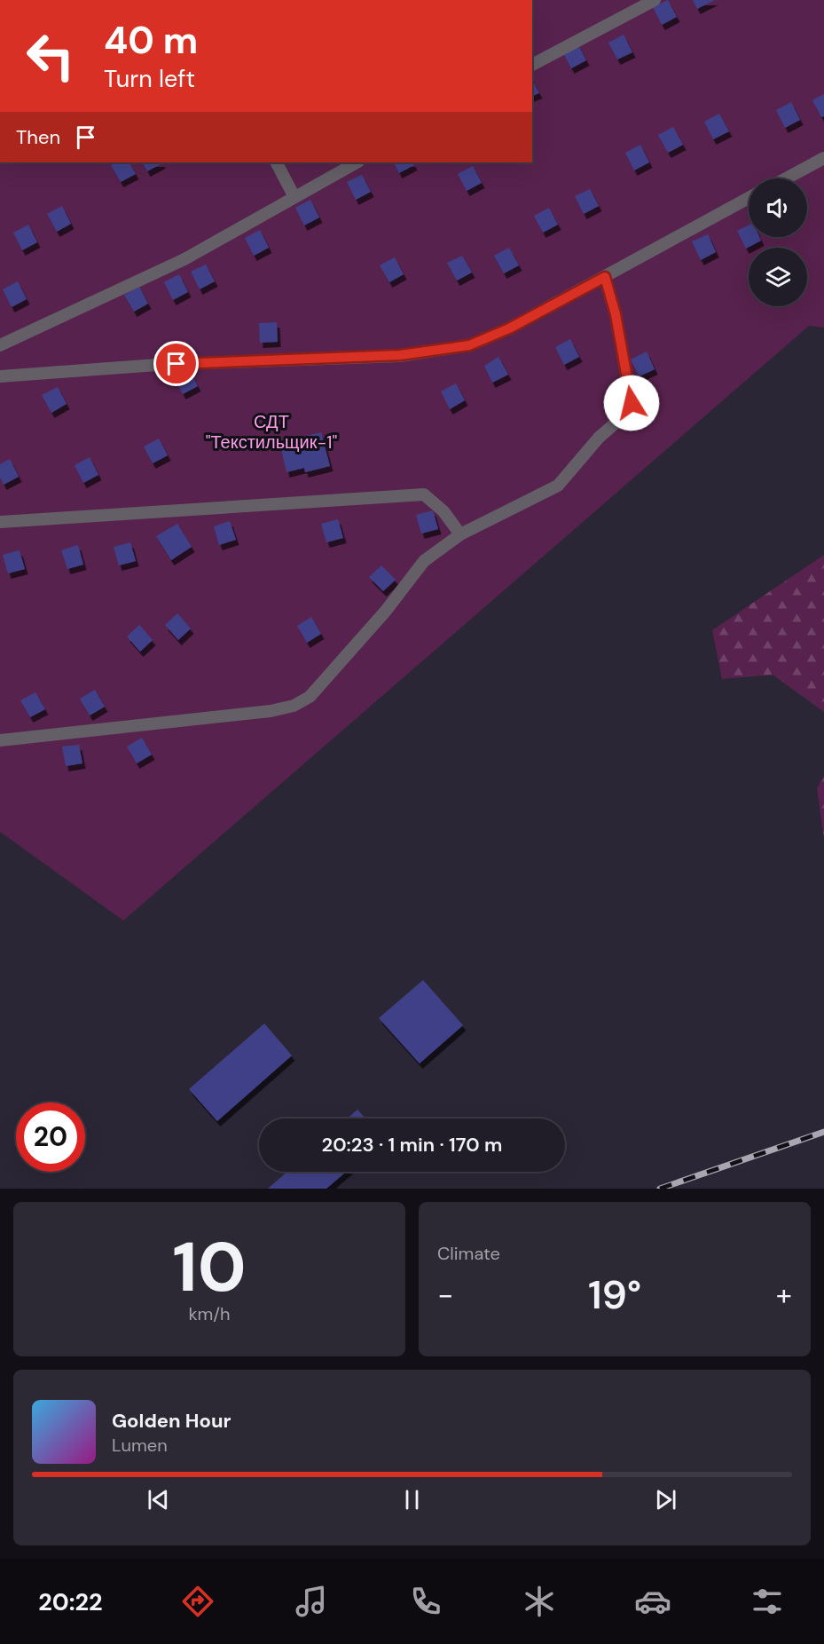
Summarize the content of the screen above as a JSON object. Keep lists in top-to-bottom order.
{
  "parks": ["СДТ \"Текстильщик-1\""],
  "page": {
    "turn": ["40 m", "Turn left"],
    "then": "Then",
    "limit": "20",
    "trip": "20:23 · 1 min · 170 m",
    "tile": [
      ["10", "km/h"],
      "Climate"
    ],
    "heat": ["−", "19°", "+"],
    "song": ["Golden Hour", "Lumen"],
    "tabs": "20:22"
  }
}
